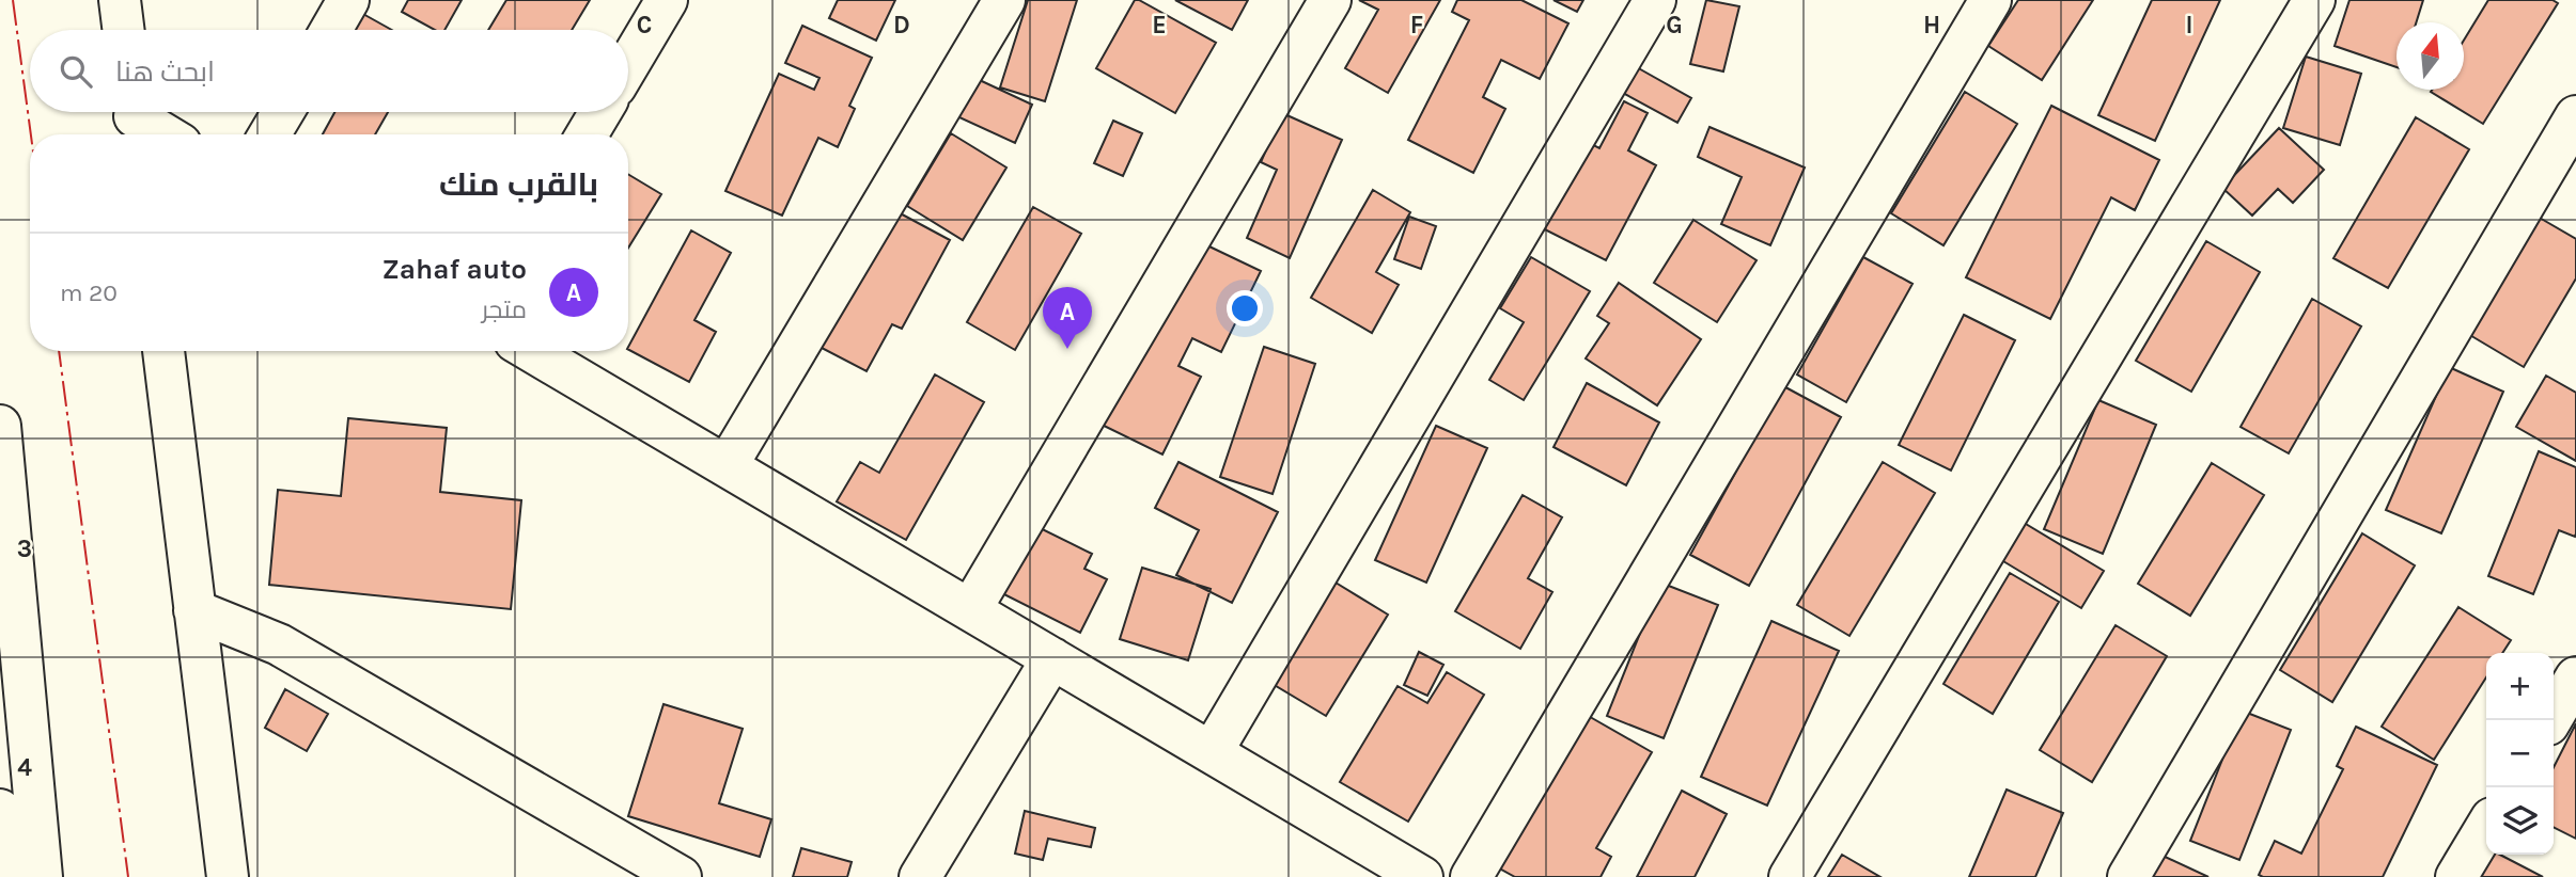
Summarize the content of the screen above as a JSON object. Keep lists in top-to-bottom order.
{
  "north": "top",
  "page": {
    "search": "ابحث هنا",
    "heading": "بالقرب منك",
    "list": [
      {
        "mark": "A",
        "name": "Zahaf auto",
        "note": "متجر",
        "value": "20 m"
      }
    ],
    "pins": "A",
    "map_buttons": ["+", "−"]
  },
  "grid": {
    "columns": [
      "C",
      "D",
      "E",
      "F",
      "G",
      "H",
      "I"
    ],
    "rows": ["3", "4"]
  }
}
